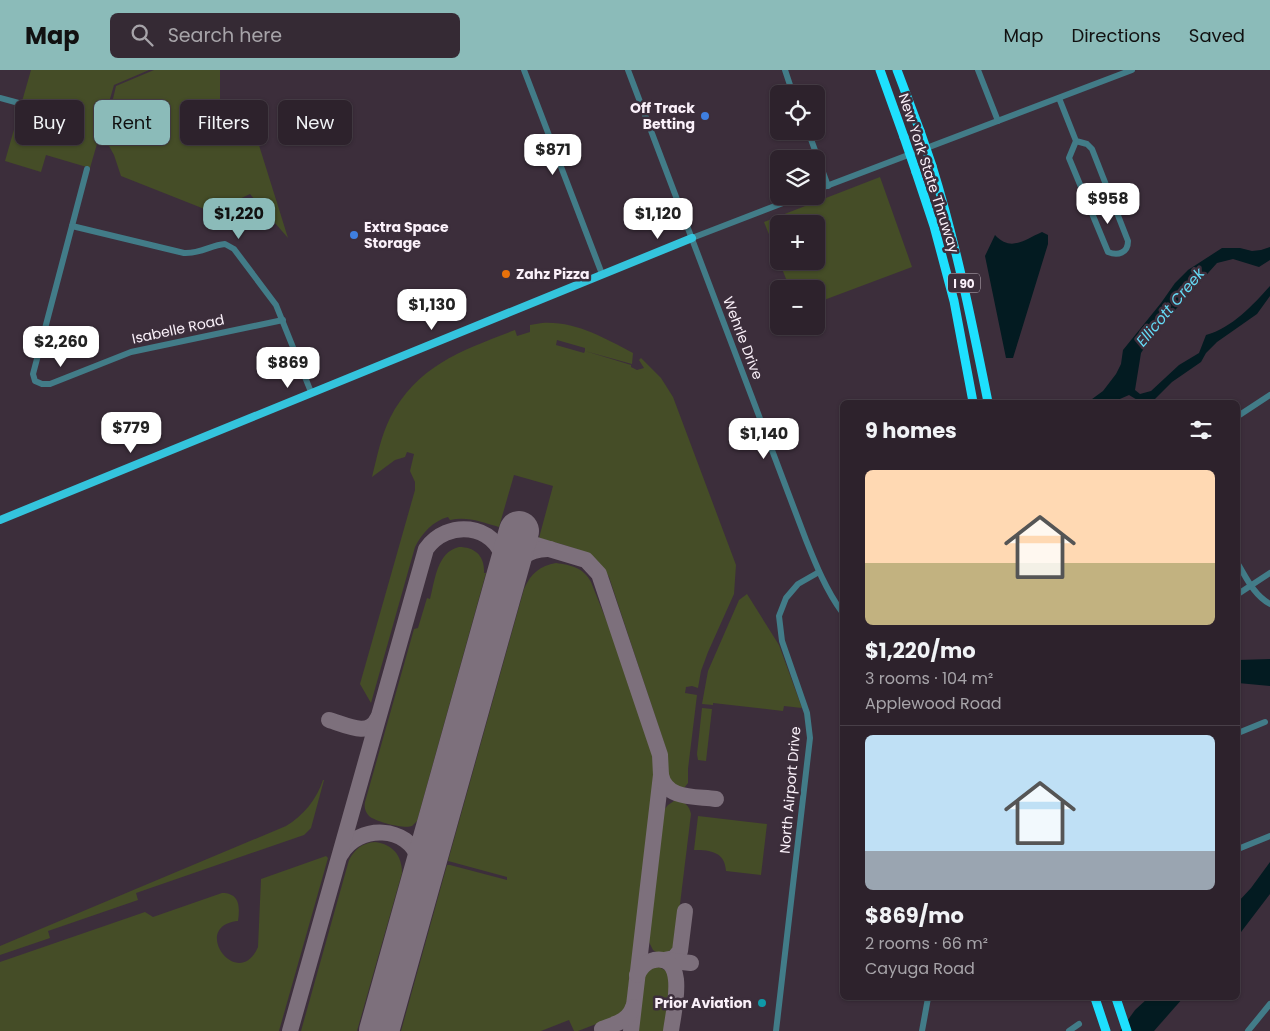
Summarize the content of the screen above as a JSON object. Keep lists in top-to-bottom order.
{
  "streets": {
    "highway": ["New York State Thruway", "I 90"],
    "street": ["Isabelle Road", "Wehrle Drive", "North Airport Drive"]
  },
  "crossings": [
    ["Wehrle Drive", "North Airport Drive"]
  ],
  "water": ["Ellicott Creek"],
  "places": [
    "Off Track Betting",
    "Extra Space Storage",
    "Zahz Pizza",
    "Prior Aviation"
  ],
  "page": {
    "header": "Map",
    "search": "Search here",
    "nav": ["Map", "Directions", "Saved"],
    "map_buttons": ["+", "−"],
    "chip": [
      "Buy",
      "Rent",
      "Filters",
      "New"
    ],
    "price": [
      "$871",
      "$958",
      "$1,220",
      "$1,120",
      "$1,130",
      "$2,260",
      "$869",
      "$779",
      "$1,140"
    ],
    "heading": "9 homes",
    "list": [
      {
        "name": "$1,220/mo",
        "note": "3 rooms · 104 m² · Applewood Road"
      },
      {
        "name": "$869/mo",
        "note": "2 rooms · 66 m² · Cayuga Road"
      }
    ]
  }
}
